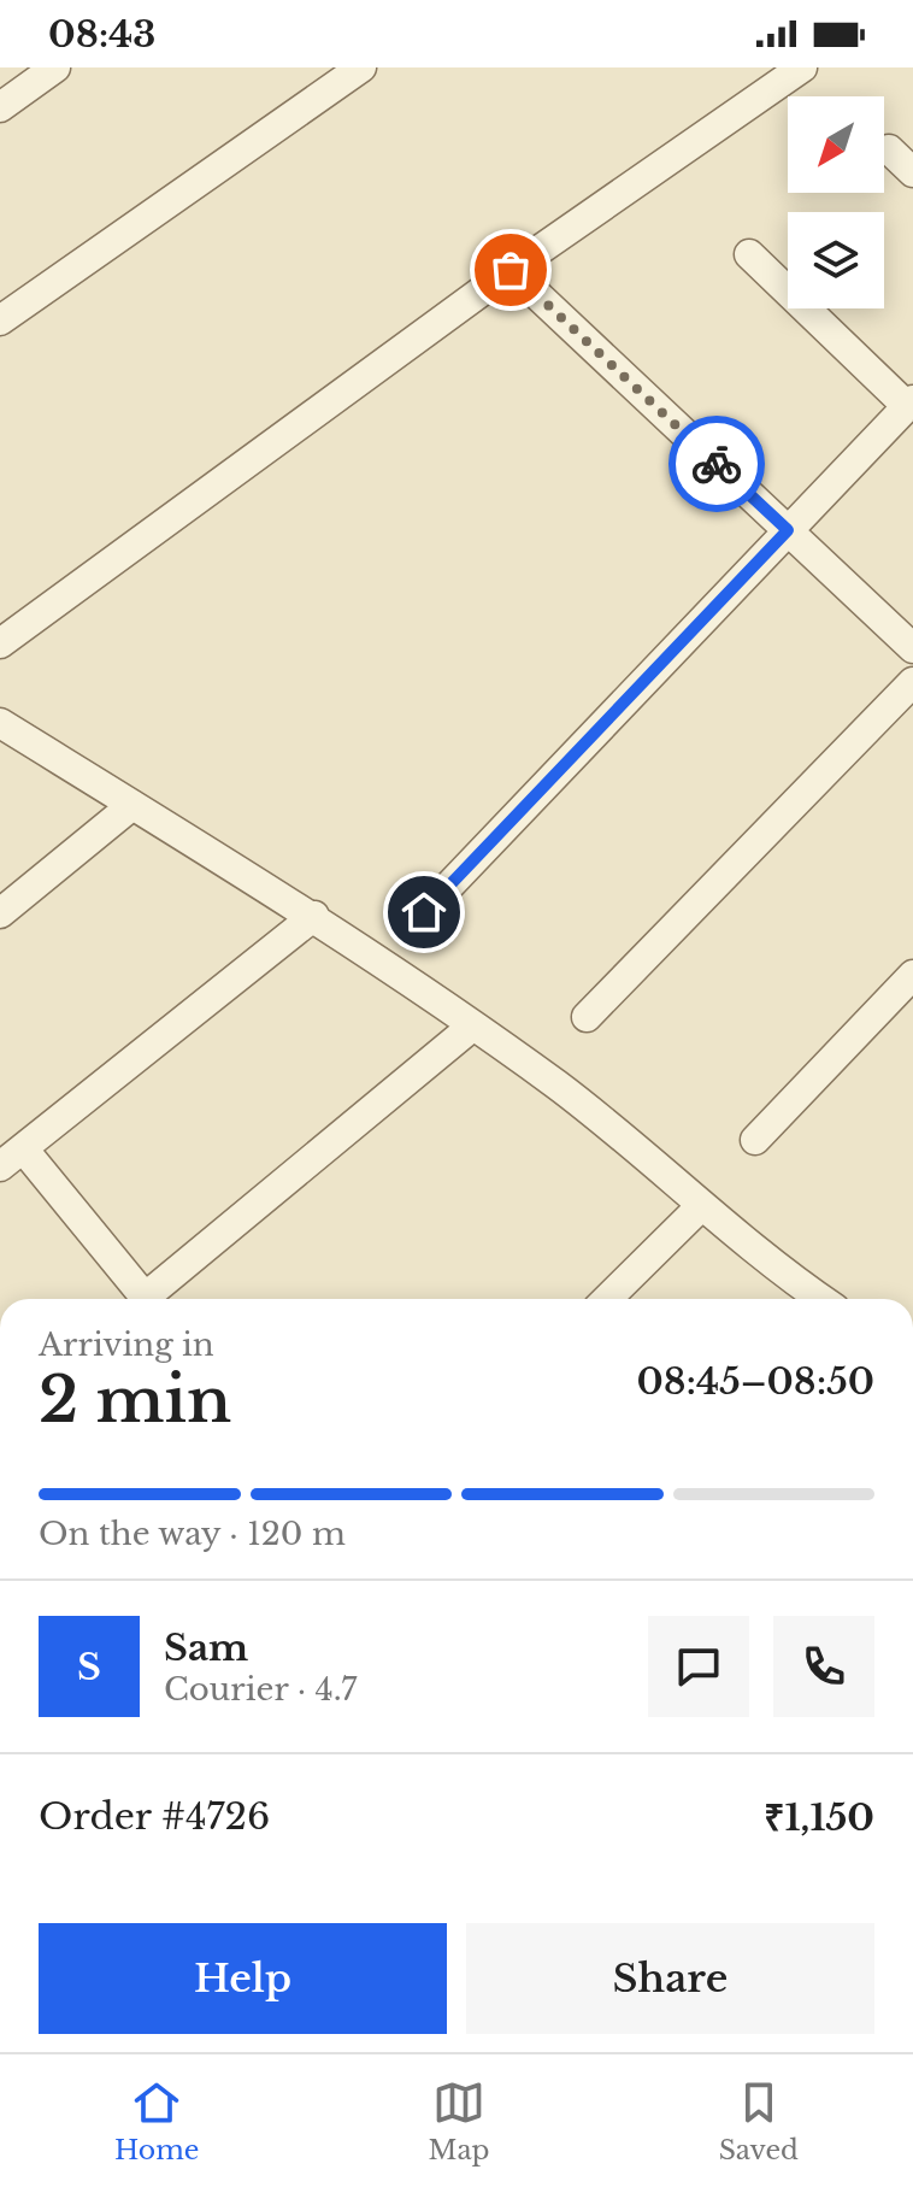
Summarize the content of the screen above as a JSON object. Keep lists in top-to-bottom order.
{
  "north": "bottom left",
  "page": {
    "status": "08:43",
    "heading": ["2 min", "Arriving in", "08:45–08:50"],
    "panel": [
      "Sam",
      "Courier · 4.7",
      "Order #4726",
      "₹1,150"
    ],
    "bar": "On the way · 120 m",
    "round": "S",
    "buttons": ["Help", "Share"],
    "tabs": ["Home", "Map", "Saved"]
  }
}
